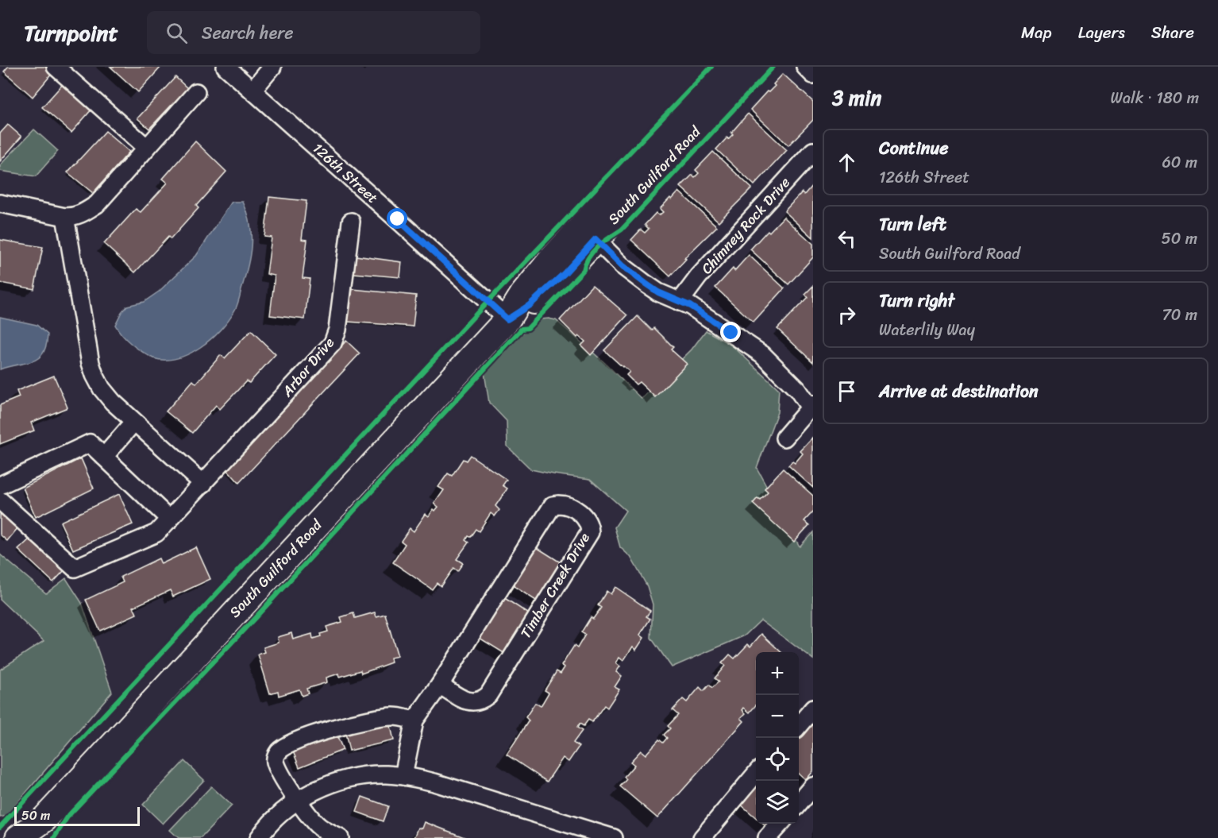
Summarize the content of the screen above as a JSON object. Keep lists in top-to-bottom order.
{
  "streets": {
    "main road": ["South Guilford Road"],
    "street": [
      "126th Street",
      "Chimney Rock Drive",
      "Arbor Drive",
      "Timber Creek Drive"
    ]
  },
  "crossings": [
    ["126th Street", "South Guilford Road"]
  ],
  "scale_bar": "50 m",
  "page": {
    "header": "Turnpoint",
    "search": "Search here",
    "nav": ["Map", "Layers", "Share"],
    "heading": ["3 min", "Walk · 180 m"],
    "list": [
      ["Continue", "126th Street", "60 m"],
      ["Turn left", "South Guilford Road", "50 m"],
      ["Turn right", "Waterlily Way", "70 m"],
      "Arrive at destination"
    ],
    "map_buttons": ["+", "−"],
    "scale": "50 m"
  }
}
